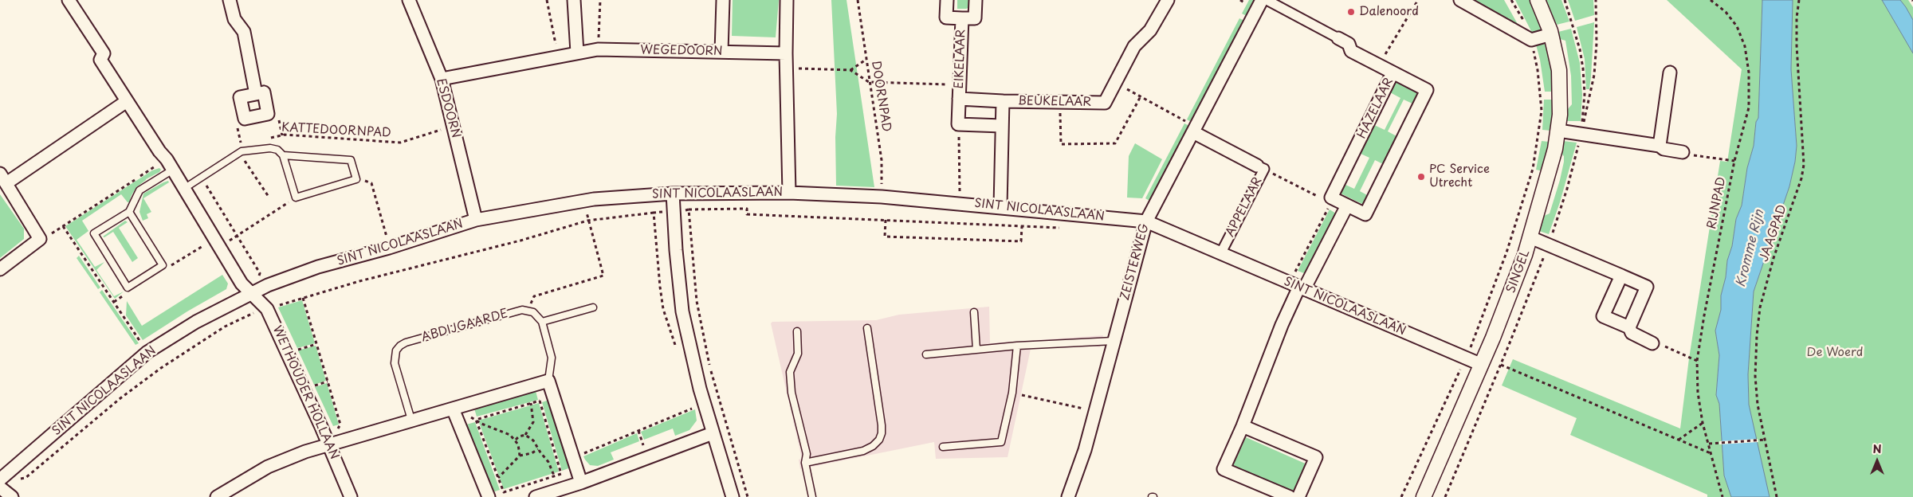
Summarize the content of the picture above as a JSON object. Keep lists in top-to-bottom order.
{
  "streets": {
    "street": [
      "WEGEDOORN",
      "EIKELAAR",
      "BEUKELAAR",
      "ESDOORN",
      "HAZELAAR",
      "SINT NICOLAASLAAN",
      "APPELAAR",
      "ZEISTERWEG",
      "SINGEL",
      "WETHOUDER HOLLAAN"
    ],
    "lane": ["ABDIJGAARDE"],
    "path": [
      "DOORNPAD",
      "KATTEDOORNPAD",
      "RIJNPAD",
      "JAAGPAD"
    ]
  },
  "crossings": [
    ["WEGEDOORN", "ESDOORN"],
    ["EIKELAAR", "BEUKELAAR"],
    ["DOORNPAD", "SINT NICOLAASLAAN"],
    ["ESDOORN", "KATTEDOORNPAD"],
    ["ESDOORN", "SINT NICOLAASLAAN"],
    ["SINT NICOLAASLAAN", "APPELAAR"],
    ["SINT NICOLAASLAAN", "ZEISTERWEG"],
    ["SINT NICOLAASLAAN", "SINGEL"],
    ["SINT NICOLAASLAAN", "WETHOUDER HOLLAAN"],
    ["APPELAAR", "ZEISTERWEG"]
  ],
  "water": ["Kromme Rijn"],
  "parks": ["De Woerd"],
  "places": ["Dalenoord", "PC Service Utrecht"],
  "north": "top"
}
